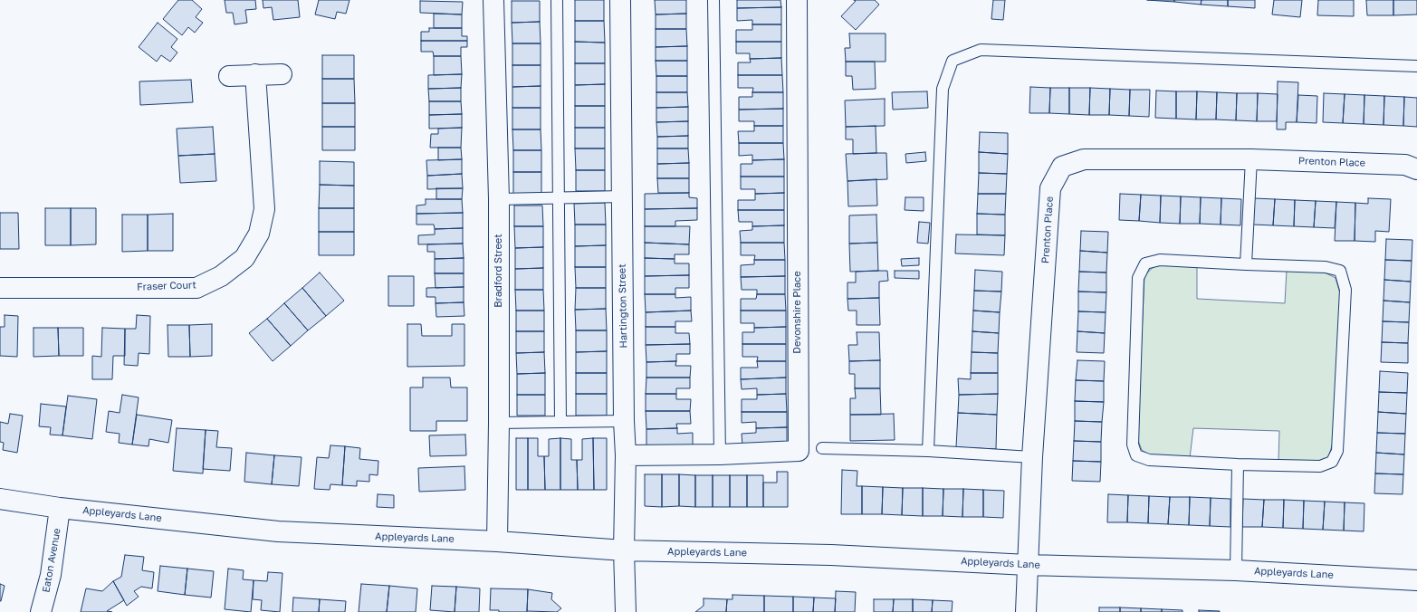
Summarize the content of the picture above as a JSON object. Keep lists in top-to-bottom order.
{
  "streets": {
    "street": [
      "Prenton Place",
      "Bradford Street",
      "Fraser Court",
      "Hartington Street",
      "Devonshire Place",
      "Appleyards Lane",
      "Eaton Avenue"
    ]
  },
  "crossings": [
    ["Prenton Place", "Appleyards Lane"],
    ["Bradford Street", "Appleyards Lane"],
    ["Hartington Street", "Devonshire Place"],
    ["Hartington Street", "Appleyards Lane"],
    ["Appleyards Lane", "Eaton Avenue"]
  ]
}
